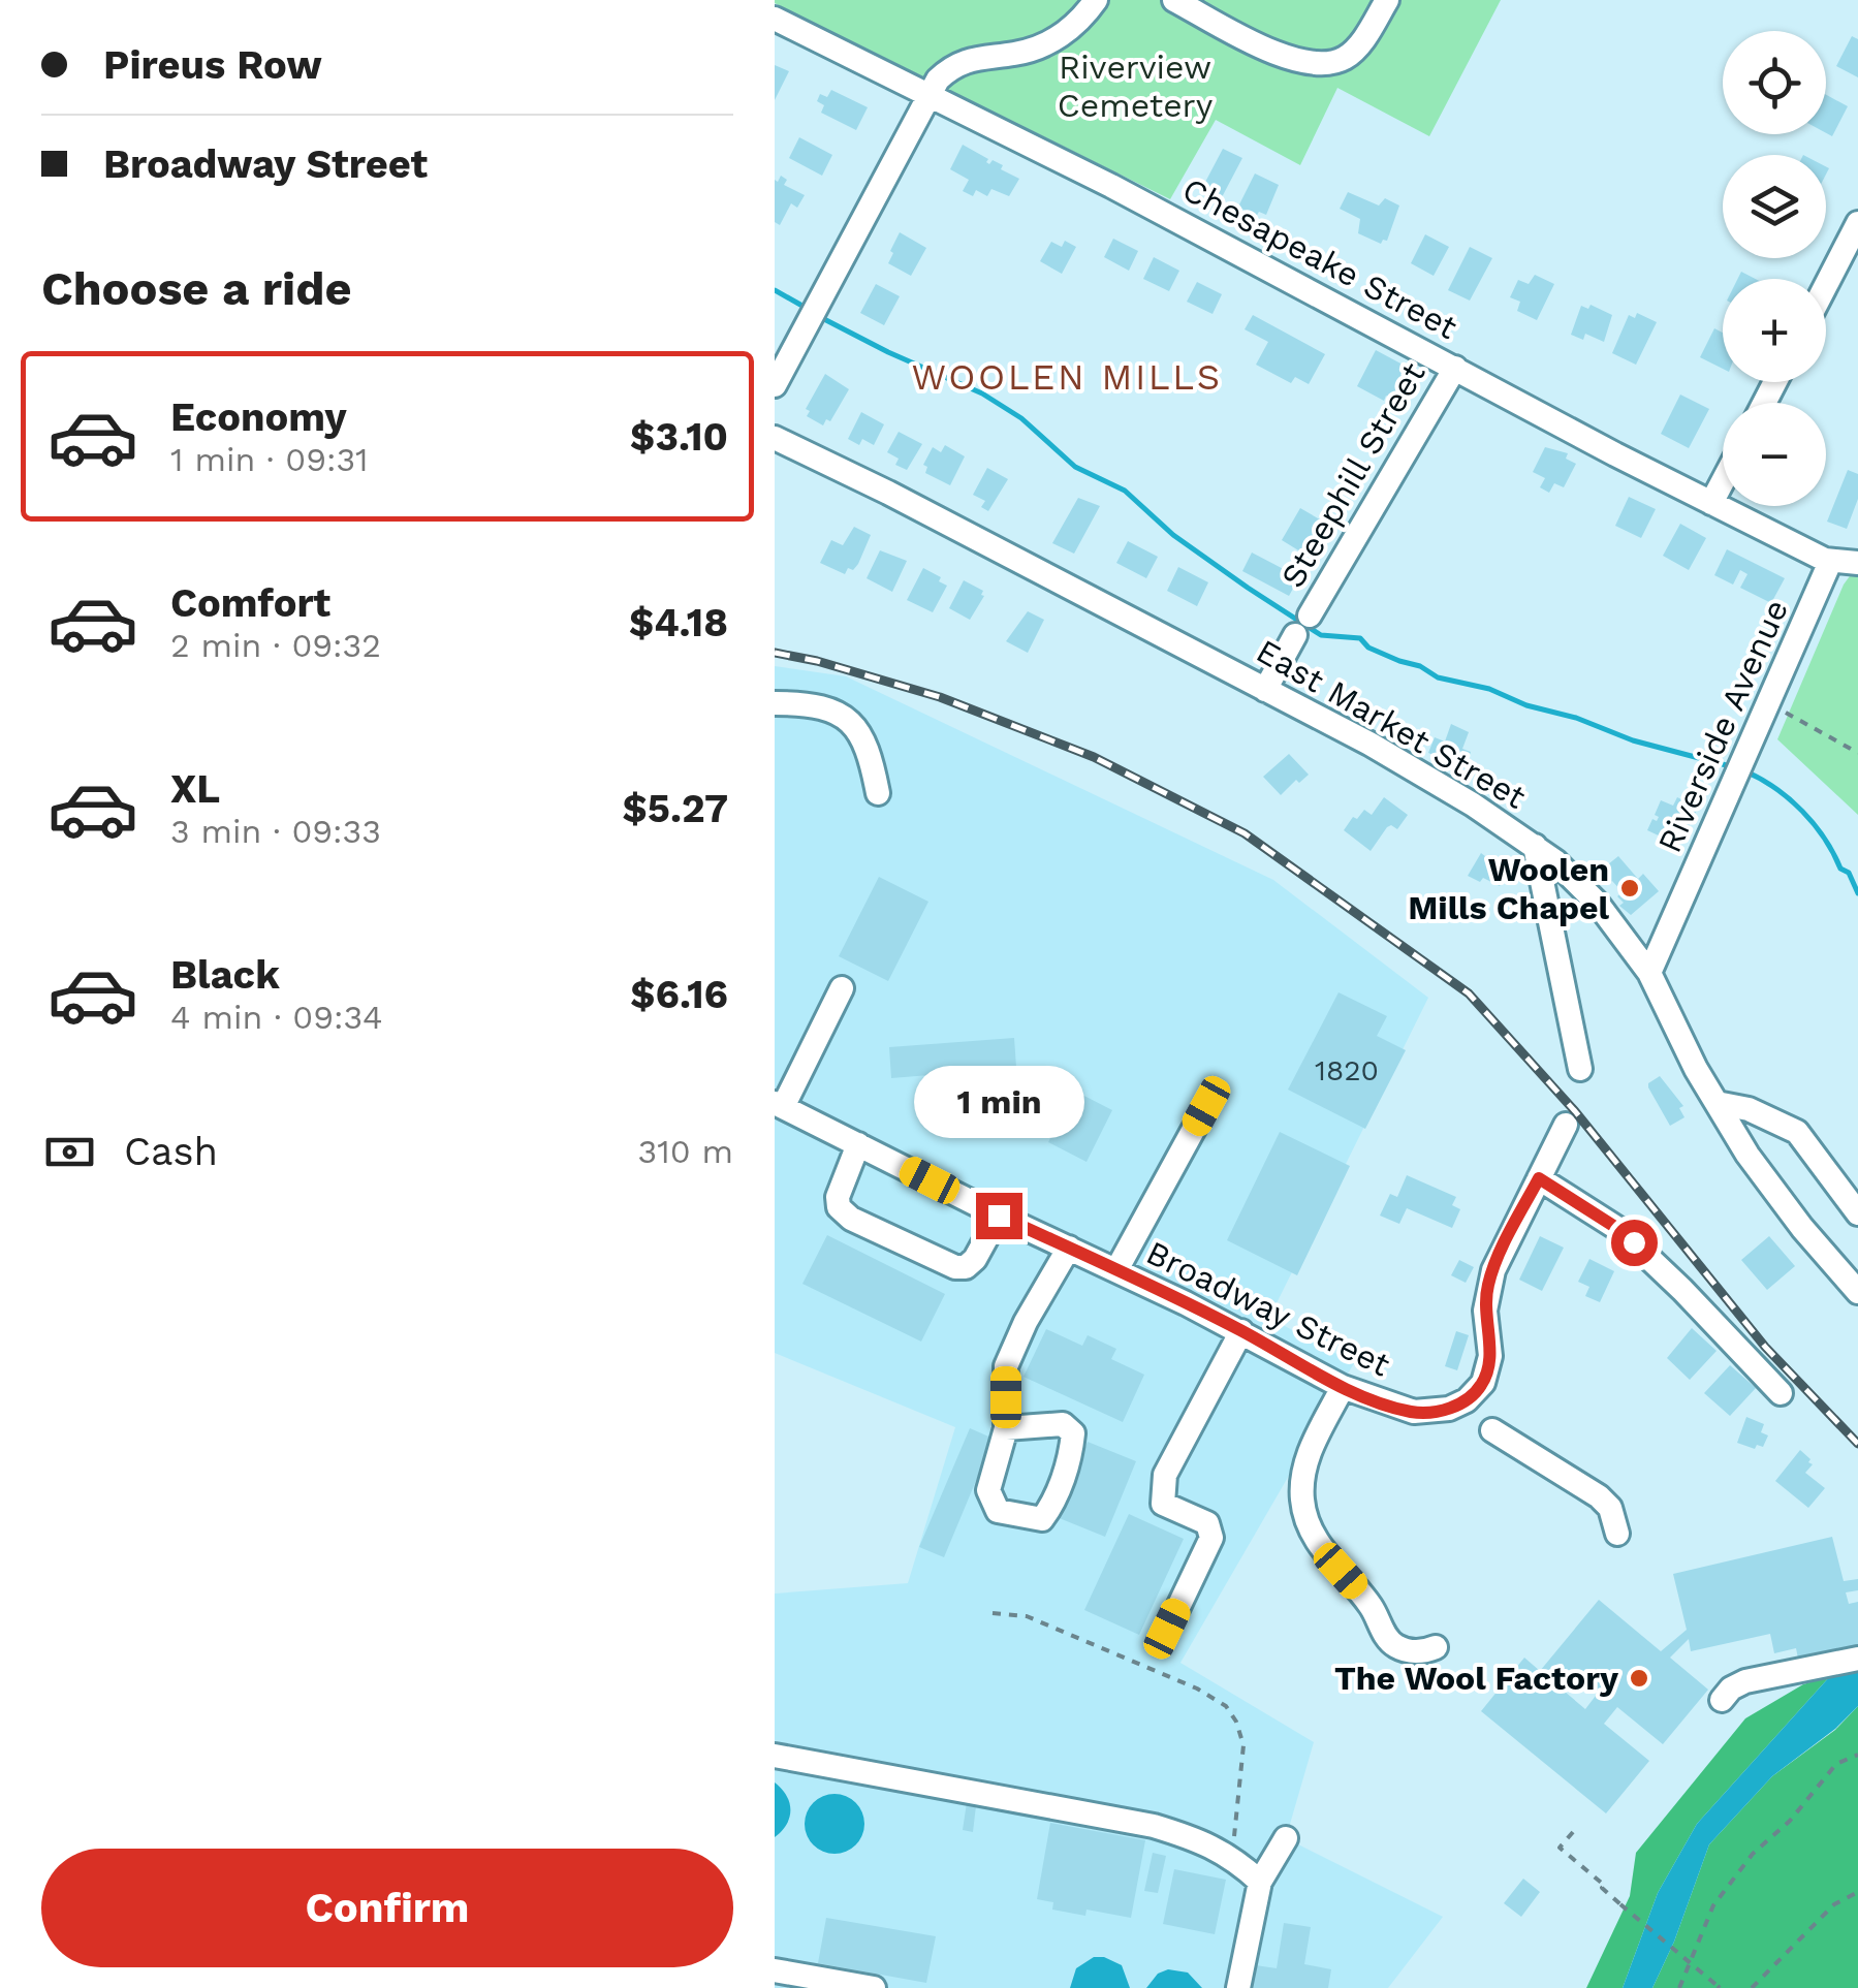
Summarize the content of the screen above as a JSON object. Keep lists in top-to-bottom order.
{
  "streets": {
    "street": [
      "Chesapeake Street",
      "Steephill Street",
      "East Market Street",
      "Riverside Avenue",
      "Broadway Street"
    ]
  },
  "crossings": [
    ["Chesapeake Street", "Steephill Street"],
    ["Chesapeake Street", "Riverside Avenue"],
    ["Steephill Street", "East Market Street"],
    ["East Market Street", "Riverside Avenue"]
  ],
  "districts": ["WOOLEN MILLS"],
  "parks": ["Riverview Cemetery"],
  "places": ["Woolen Mills Chapel", "The Wool Factory"],
  "house_numbers": ["1820"],
  "page": {
    "banner": ["Pireus Row", "Broadway Street"],
    "map_buttons": ["+", "−"],
    "heading": "Choose a ride",
    "list": [
      {
        "name": "Economy",
        "note": "1 min · 09:31",
        "value": "$3.10"
      },
      {
        "name": "Comfort",
        "note": "2 min · 09:32",
        "value": "$4.18"
      },
      {
        "name": "XL",
        "note": "3 min · 09:33",
        "value": "$5.27"
      },
      {
        "name": "Black",
        "note": "4 min · 09:34",
        "value": "$6.16"
      }
    ],
    "bubble": "1 min",
    "pay": ["Cash", "310 m"],
    "buttons": "Confirm"
  }
}
